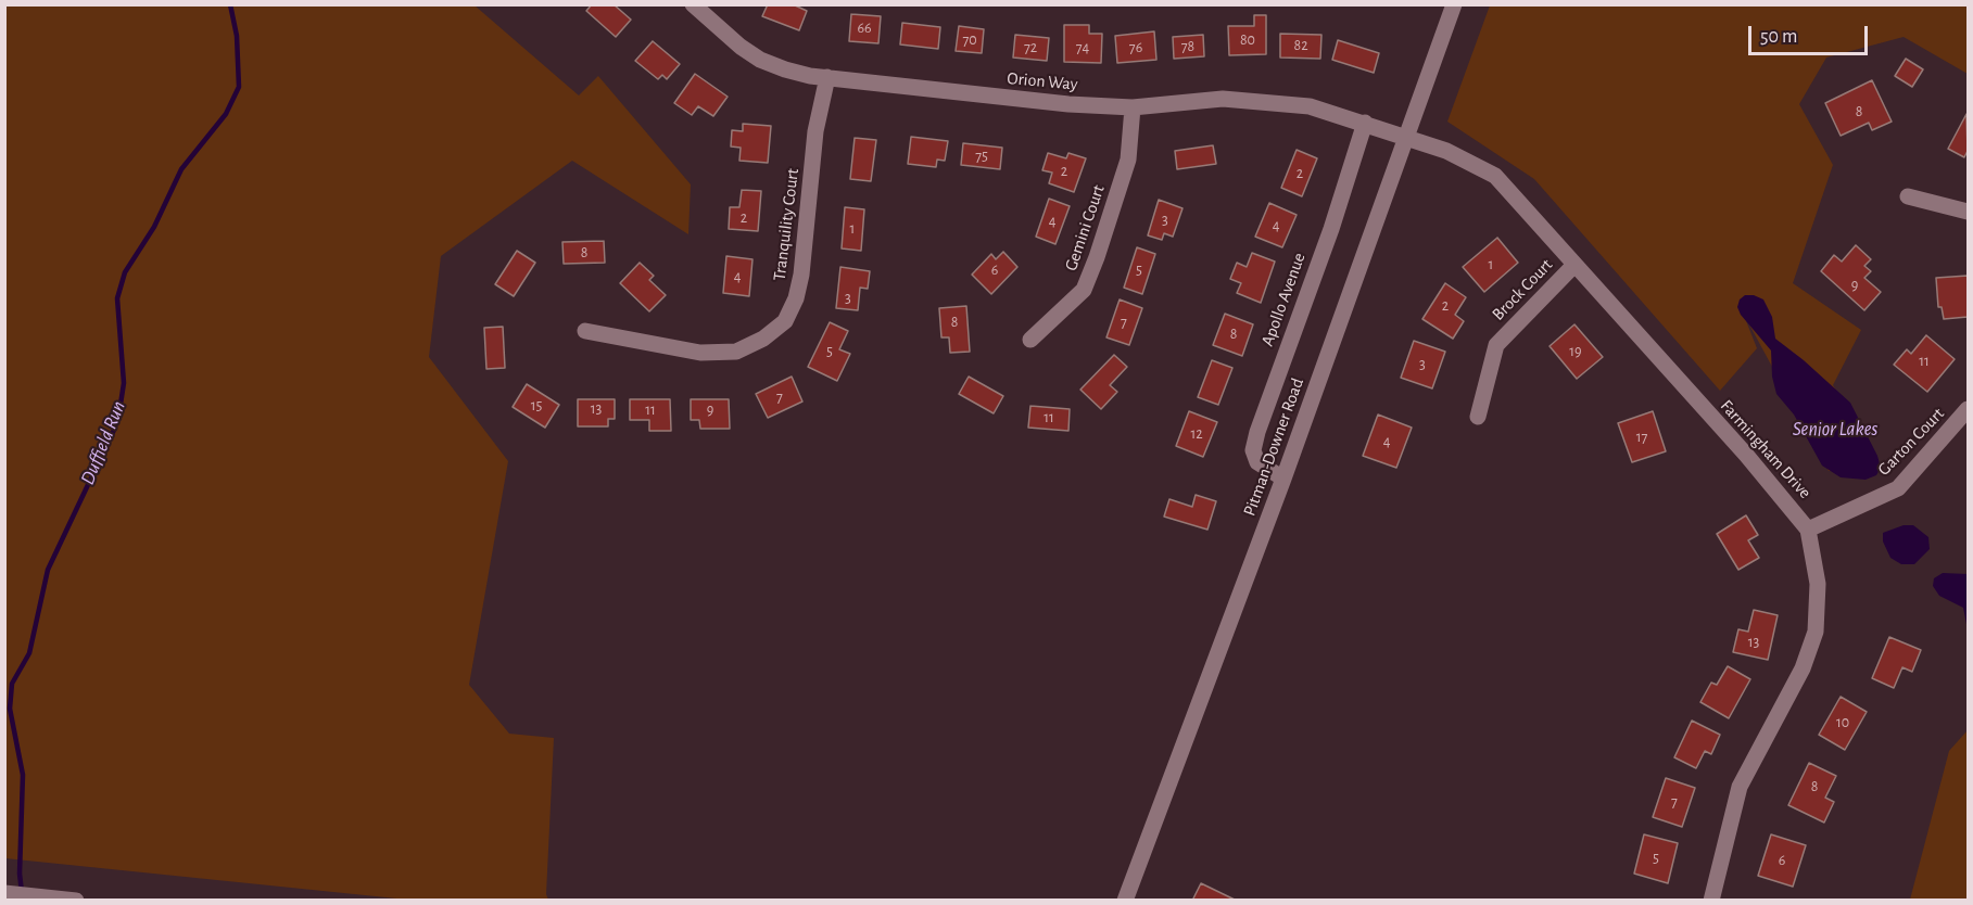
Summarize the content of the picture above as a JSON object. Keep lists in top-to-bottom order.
{
  "streets": {
    "street": [
      "Orion Way",
      "Tranquility Court",
      "Gemini Court",
      "Brock Court",
      "Apollo Avenue",
      "Garton Court",
      "Pitman-Downer Road",
      "Farmingham Drive"
    ]
  },
  "crossings": [
    ["Orion Way", "Tranquility Court"],
    ["Orion Way", "Gemini Court"],
    ["Orion Way", "Apollo Avenue"],
    ["Orion Way", "Pitman-Downer Road"],
    ["Orion Way", "Farmingham Drive"],
    ["Brock Court", "Farmingham Drive"],
    ["Apollo Avenue", "Pitman-Downer Road"],
    ["Garton Court", "Farmingham Drive"],
    ["Pitman-Downer Road", "Farmingham Drive"]
  ],
  "water": ["Senior Lakes", "Duffield Run"],
  "house_numbers": [
    "66",
    "70",
    "80",
    "82",
    "78",
    "72",
    "74",
    "76",
    "8",
    "75",
    "2",
    "2",
    "2",
    "3",
    "4",
    "4",
    "1",
    "8",
    "1",
    "6",
    "5",
    "4",
    "9",
    "3",
    "2",
    "8",
    "7",
    "8",
    "5",
    "19",
    "11",
    "3",
    "7",
    "15",
    "13",
    "11",
    "9",
    "11",
    "12",
    "17",
    "4",
    "13",
    "10",
    "8",
    "7",
    "5",
    "6"
  ],
  "scale_bar": "50 m"
}
